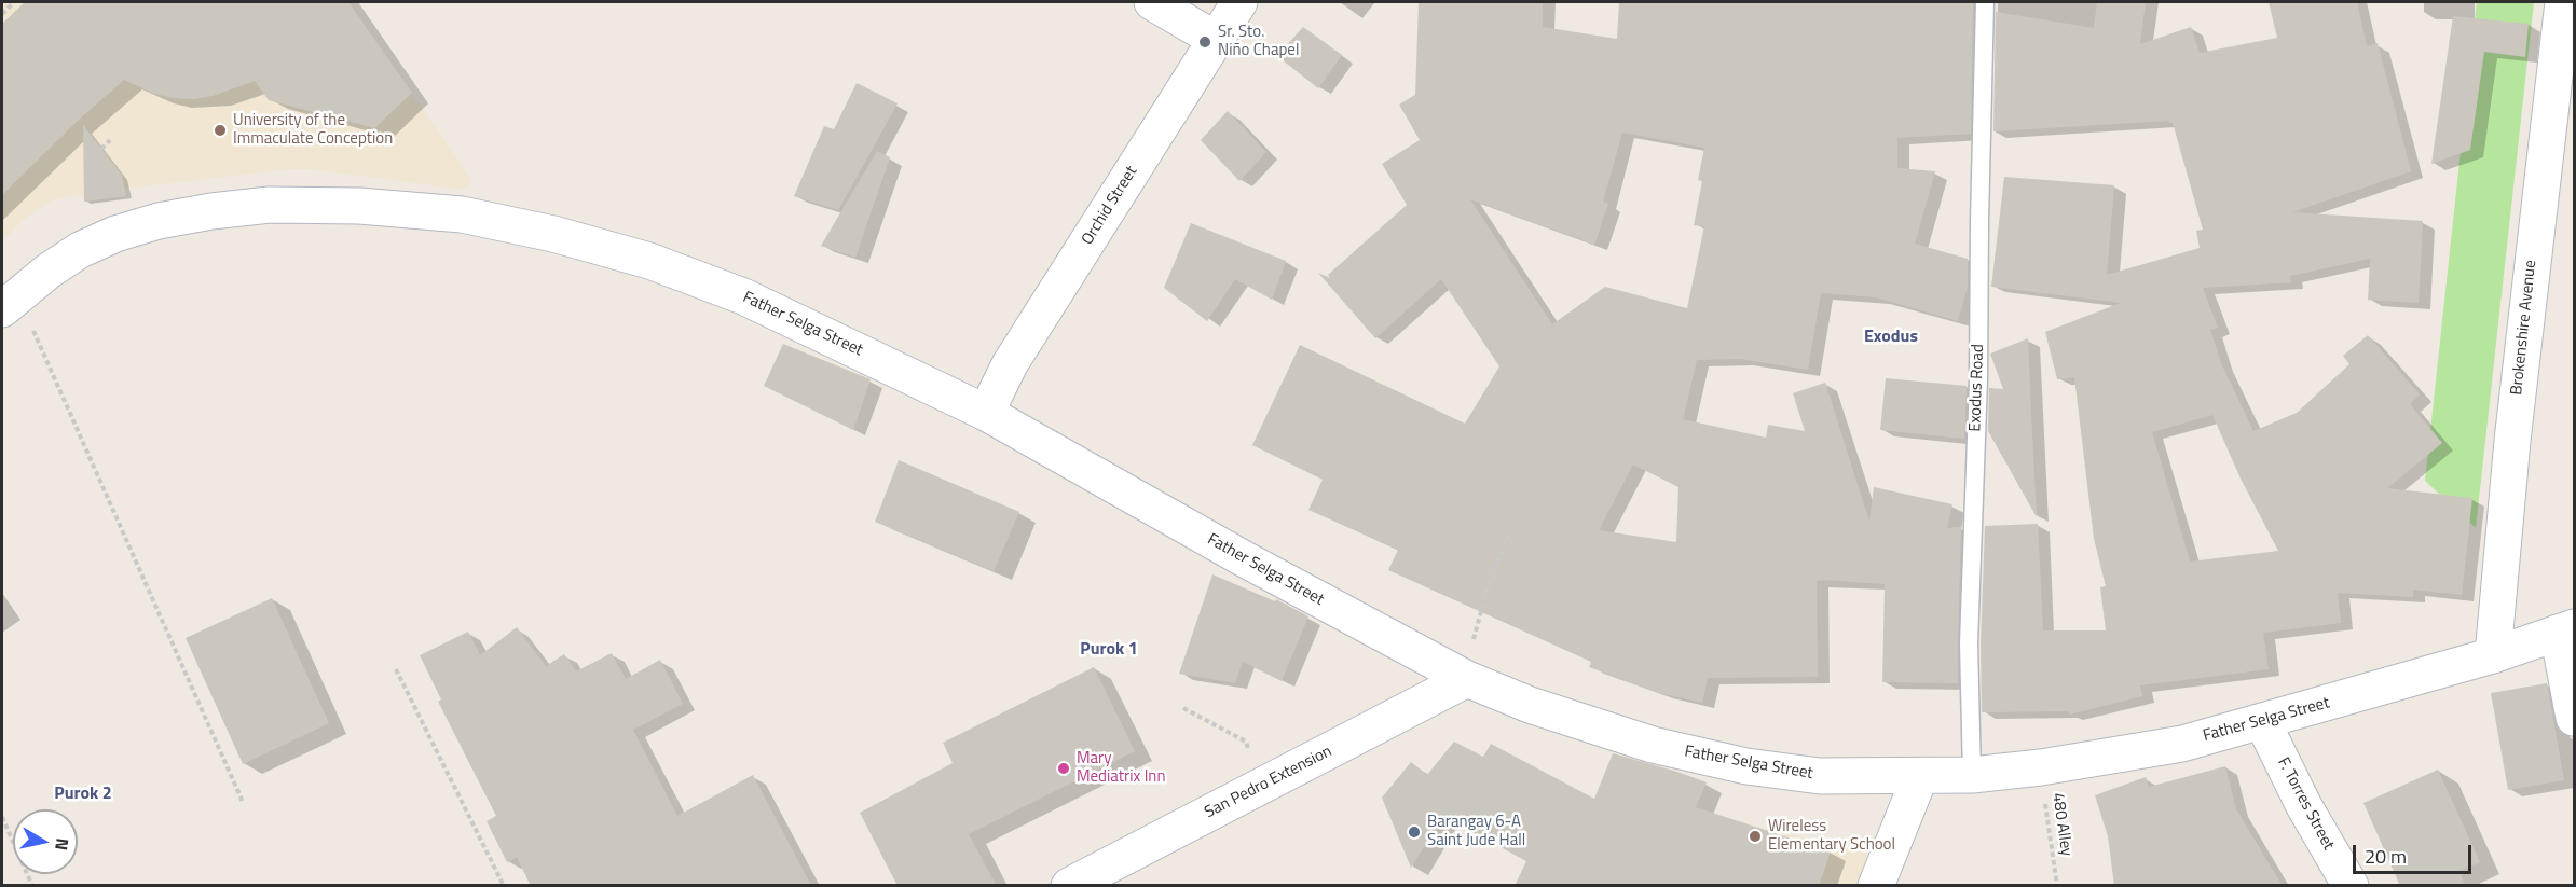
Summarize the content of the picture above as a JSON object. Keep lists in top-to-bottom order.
{
  "streets": {
    "main road": [
      "Orchid Street",
      "Father Selga Street",
      "Brokenshire Avenue",
      "San Pedro Extension",
      "F. Torres Street"
    ],
    "lane": ["Exodus Road"],
    "path": ["480 Alley"]
  },
  "crossings": [
    ["Orchid Street", "Father Selga Street"],
    ["Father Selga Street", "Brokenshire Avenue"],
    ["Father Selga Street", "Exodus Road"],
    ["Father Selga Street", "San Pedro Extension"],
    ["Father Selga Street", "F. Torres Street"],
    ["Father Selga Street", "480 Alley"]
  ],
  "districts": ["Exodus", "Purok 1", "Purok 2"],
  "places": [
    "Sr. Sto. Niño Chapel",
    "University of the Immaculate Conception",
    "Mary Mediatrix Inn",
    "Barangay 6-A Saint Jude Hall",
    "Wireless Elementary School"
  ],
  "scale_bar": "20 m",
  "north": "right"
}
